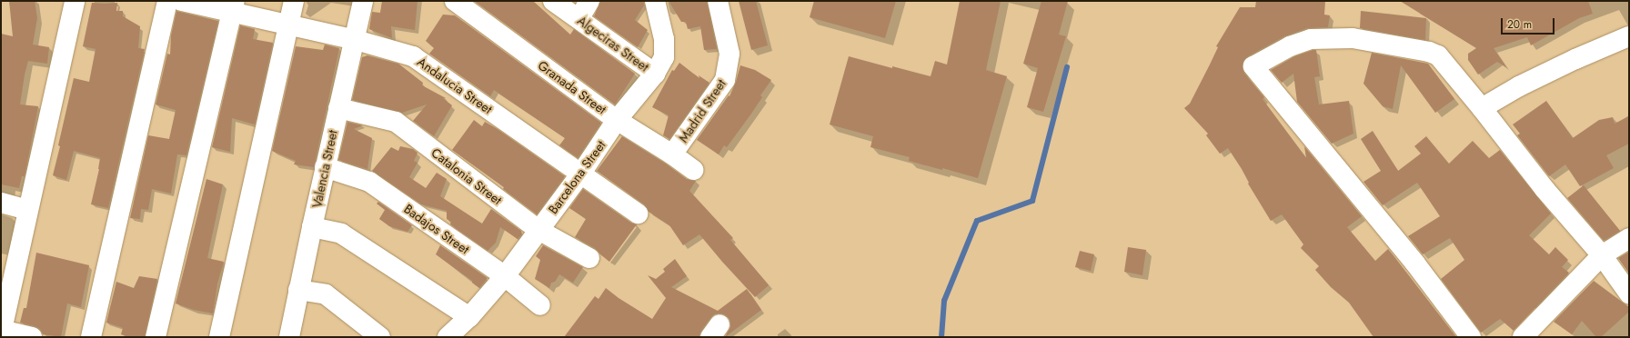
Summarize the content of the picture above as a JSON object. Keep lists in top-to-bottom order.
{
  "streets": {
    "street": [
      "Algeciras Street",
      "Andalucia Street",
      "Granada Street",
      "Madrid Street",
      "Valencia Street",
      "Catalonia Street",
      "Barcelona Street",
      "Badajos Street"
    ]
  },
  "crossings": [
    ["Algeciras Street", "Barcelona Street"],
    ["Andalucia Street", "Valencia Street"],
    ["Andalucia Street", "Barcelona Street"],
    ["Granada Street", "Madrid Street"],
    ["Granada Street", "Barcelona Street"],
    ["Valencia Street", "Catalonia Street"],
    ["Valencia Street", "Badajos Street"],
    ["Catalonia Street", "Barcelona Street"],
    ["Barcelona Street", "Badajos Street"]
  ],
  "scale_bar": "20 m"
}
